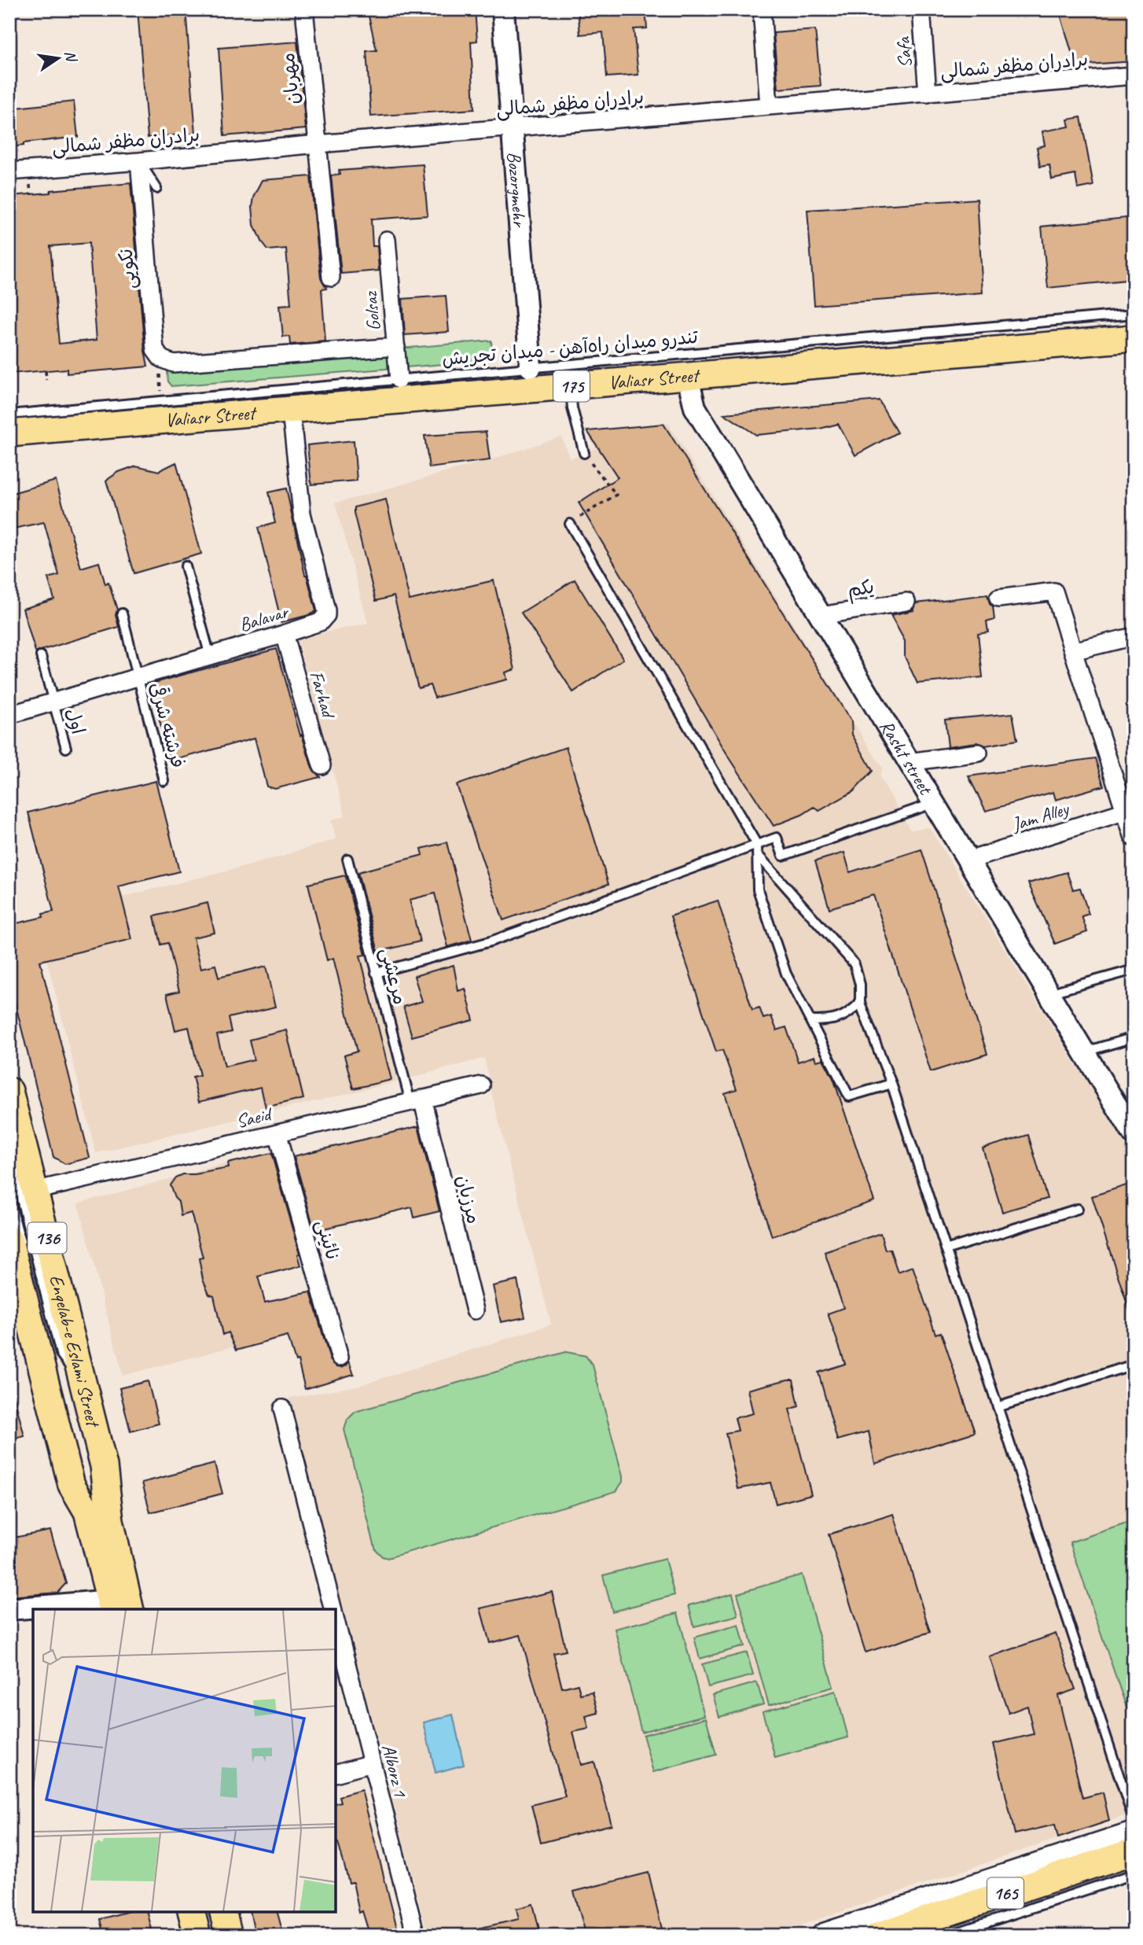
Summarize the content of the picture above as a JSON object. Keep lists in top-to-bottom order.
{
  "streets": {
    "main road": [
      "Valiasr Street",
      "175",
      "136",
      "Enqelab-e Eslami Street",
      "165"
    ],
    "street": [
      "Safa",
      "برادران مظفر شمالی",
      "مهربان",
      "Bozorgmehr",
      "نکویی",
      "Golsaz",
      "یکم",
      "Balavar",
      "Farhad",
      "Rasht street",
      "Jam Alley",
      "Saeid",
      "مرزبان",
      "نائینی",
      "Alborz 1"
    ],
    "lane": [
      "تندرو میدان راه‌آهن - میدان تجریش",
      "اول",
      "فرشته شرقی",
      "مرعشی"
    ]
  },
  "crossings": [
    ["Safa", "برادران مظفر شمالی"],
    ["برادران مظفر شمالی", "مهربان"],
    ["برادران مظفر شمالی", "Bozorgmehr"],
    ["برادران مظفر شمالی", "نکویی"],
    ["Bozorgmehr", "تندرو میدان راه‌آهن - میدان تجریش"],
    ["Bozorgmehr", "Valiasr Street"],
    ["Golsaz", "تندرو میدان راه‌آهن - میدان تجریش"],
    ["تندرو میدان راه‌آهن - میدان تجریش", "Valiasr Street"],
    ["Valiasr Street", "Balavar"],
    ["Valiasr Street", "Rasht street"],
    ["یکم", "Rasht street"],
    ["Balavar", "Farhad"],
    ["Balavar", "اول"],
    ["Balavar", "فرشته شرقی"],
    ["Rasht street", "Jam Alley"],
    ["مرعشی", "Saeid"],
    ["مرعشی", "مرزبان"],
    ["Saeid", "مرزبان"],
    ["Saeid", "نائینی"],
    ["Saeid", "Enqelab-e Eslami Street"]
  ],
  "north": "right"
}
